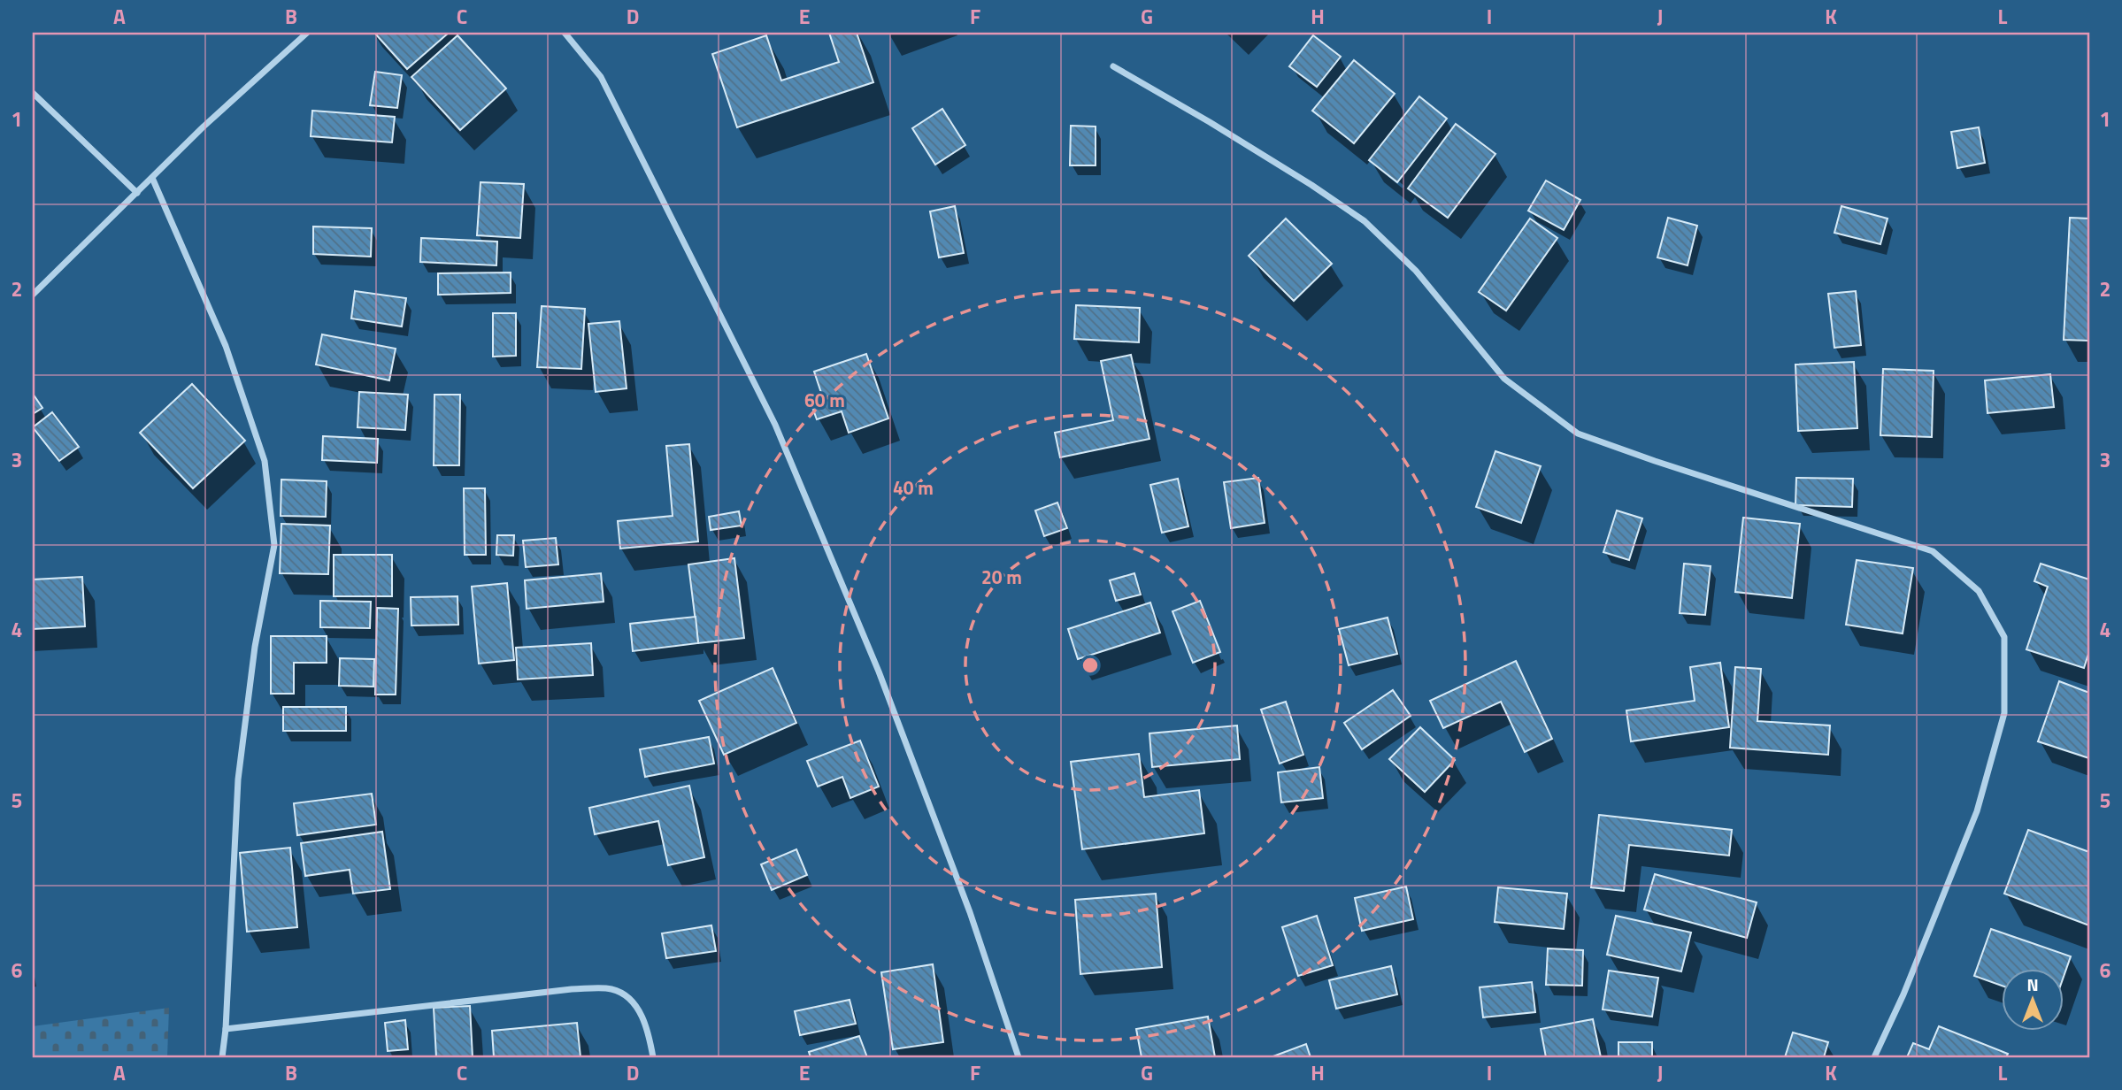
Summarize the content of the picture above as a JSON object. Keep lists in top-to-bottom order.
{
  "north": "top",
  "grid": {
    "columns": [
      "A",
      "B",
      "C",
      "D",
      "E",
      "F",
      "G",
      "H",
      "I",
      "J",
      "K",
      "L"
    ],
    "rows": [
      "1",
      "2",
      "3",
      "4",
      "5",
      "6"
    ]
  },
  "rings": ["60 m", "40 m", "20 m"]
}
